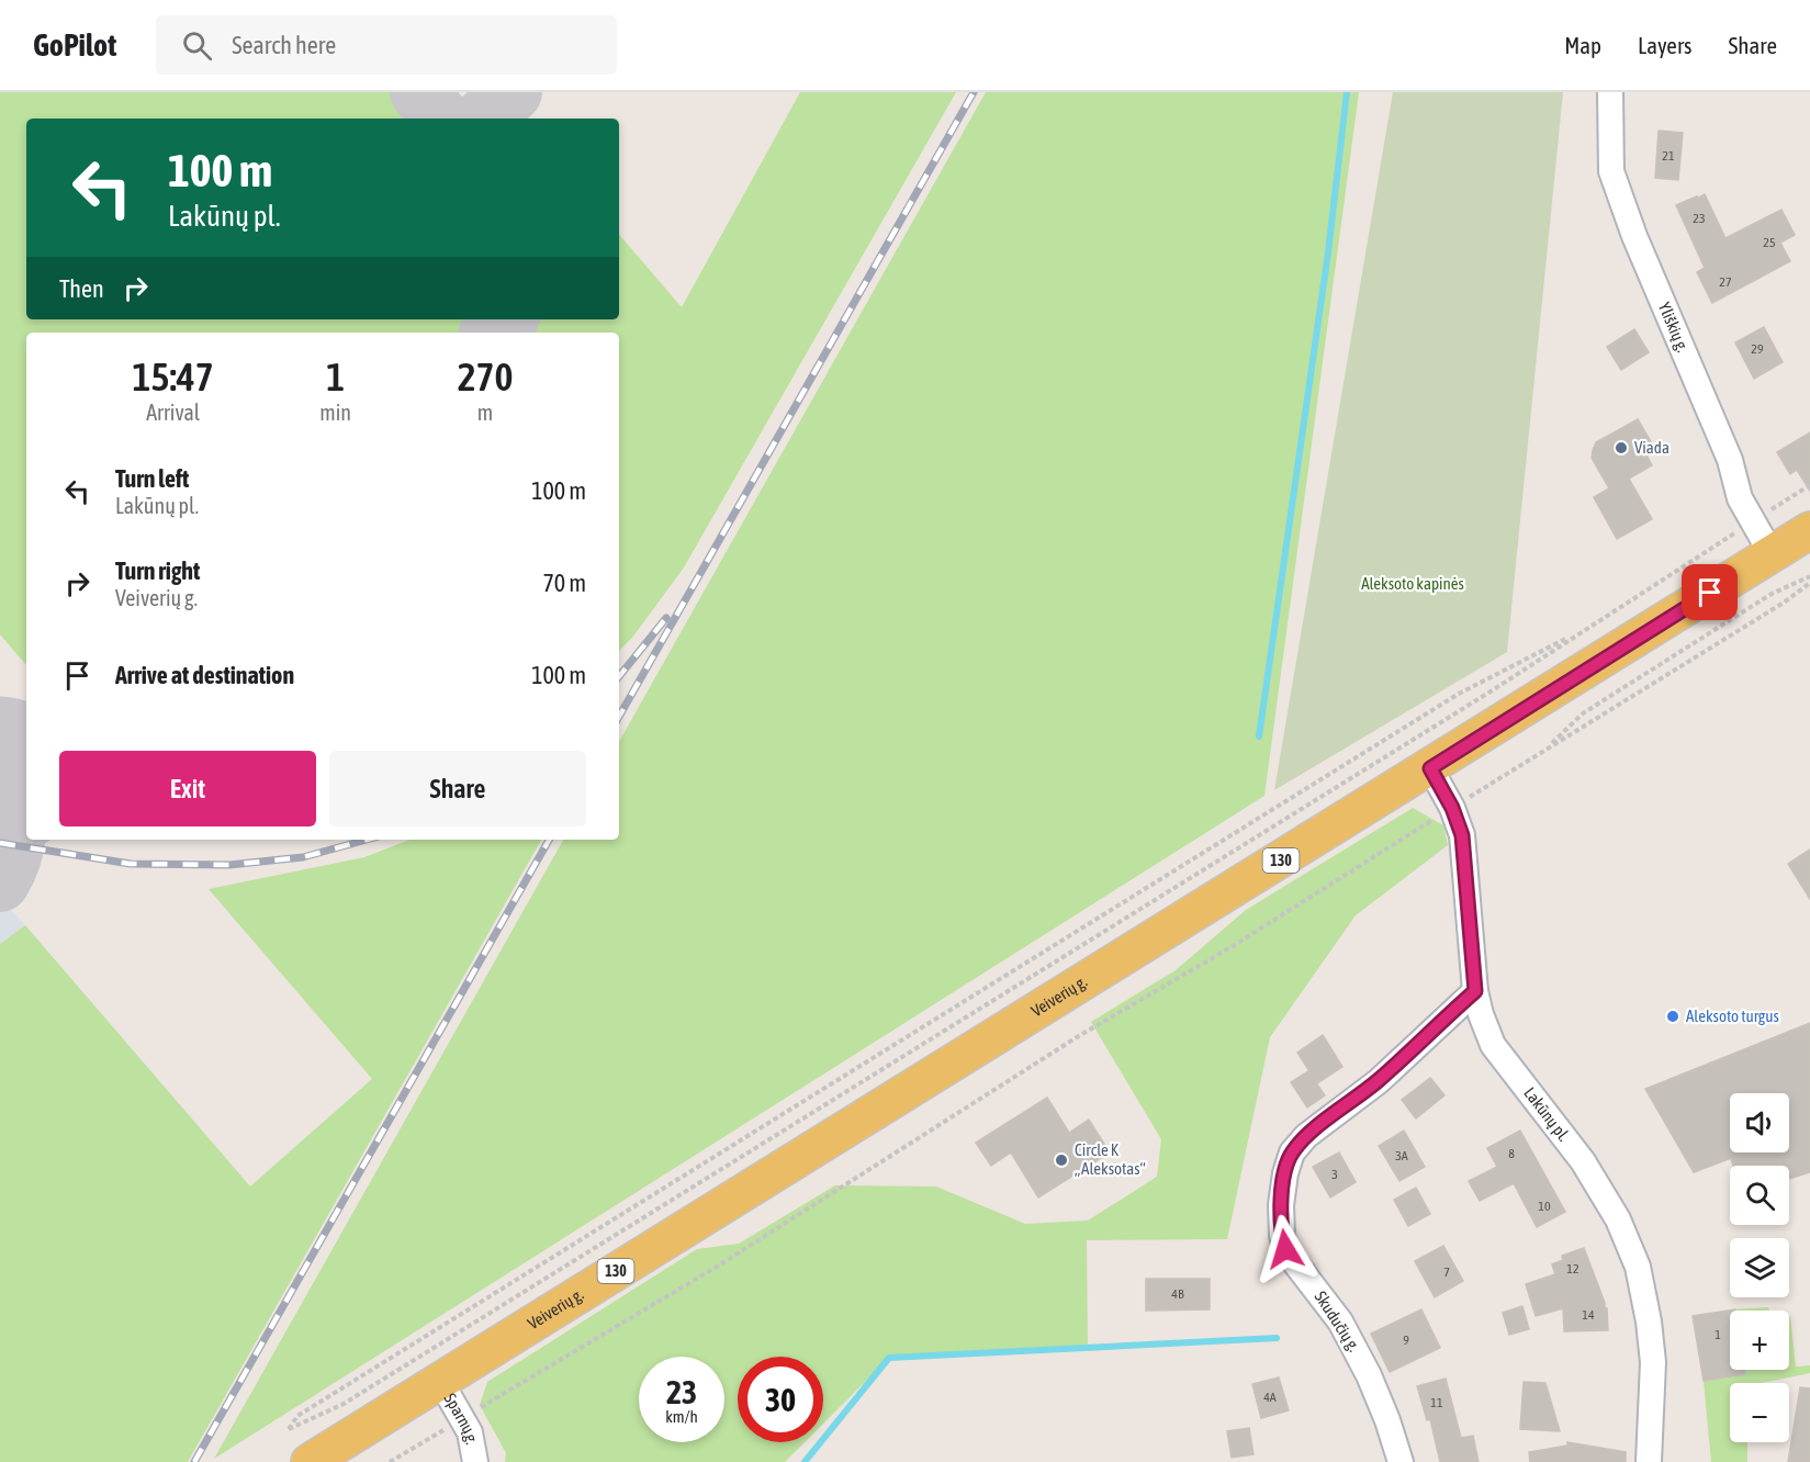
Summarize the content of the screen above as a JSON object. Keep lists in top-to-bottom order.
{
  "streets": {
    "main road": ["130", "Veiverių g."],
    "street": [
      "Yliškių g.",
      "Lakūnų pl.",
      "Skudučių g.",
      "Sparnų g."
    ]
  },
  "crossings": [
    ["Yliškių g.", "Veiverių g."],
    ["Veiverių g.", "Lakūnų pl."],
    ["Veiverių g.", "Sparnų g."],
    ["Lakūnų pl.", "Skudučių g."]
  ],
  "parks": ["Aleksoto kapinės"],
  "places": ["Viada", "Aleksoto turgus", "Circle K „Aleksotas“"],
  "house_numbers": [
    "21",
    "23",
    "25",
    "27",
    "29",
    "8",
    "3A",
    "3",
    "10",
    "12",
    "7",
    "4B",
    "14",
    "1",
    "9",
    "4A",
    "11"
  ],
  "page": {
    "header": "GoPilot",
    "search": "Search here",
    "nav": ["Map", "Layers", "Share"],
    "turn": ["100 m", "Lakūnų pl."],
    "then": "Then",
    "eta": [
      "15:47",
      "Arrival",
      "1",
      "min",
      "270",
      "m"
    ],
    "list": [
      {
        "name": "Turn left",
        "note": "Lakūnų pl.",
        "value": "100 m"
      },
      {
        "name": "Turn right",
        "note": "Veiverių g.",
        "value": "70 m"
      },
      {
        "name": "Arrive at destination",
        "value": "100 m"
      }
    ],
    "buttons": ["Exit", "Share"],
    "map_buttons": ["+", "−"],
    "speed": "23 km/h",
    "limit": "30"
  }
}
